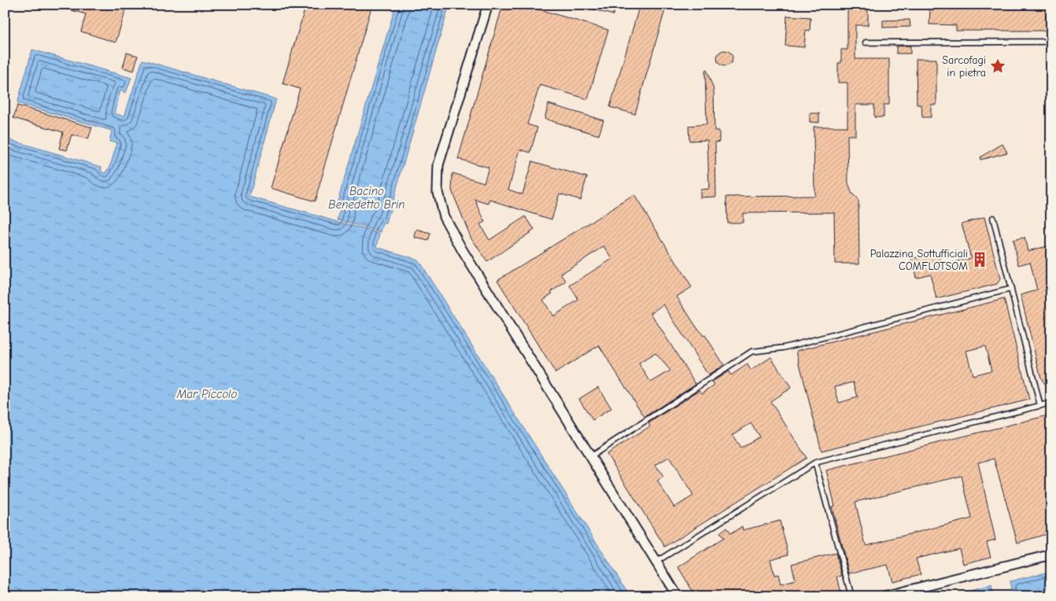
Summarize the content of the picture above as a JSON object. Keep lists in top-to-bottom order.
{
  "water": ["Bacino Benedetto Brin", "Mar Piccolo"],
  "places": {
    "place": ["Sarcofagi in pietra"],
    "building": ["Palazzina Sottufficiali COMFLOTSOM"]
  }
}
